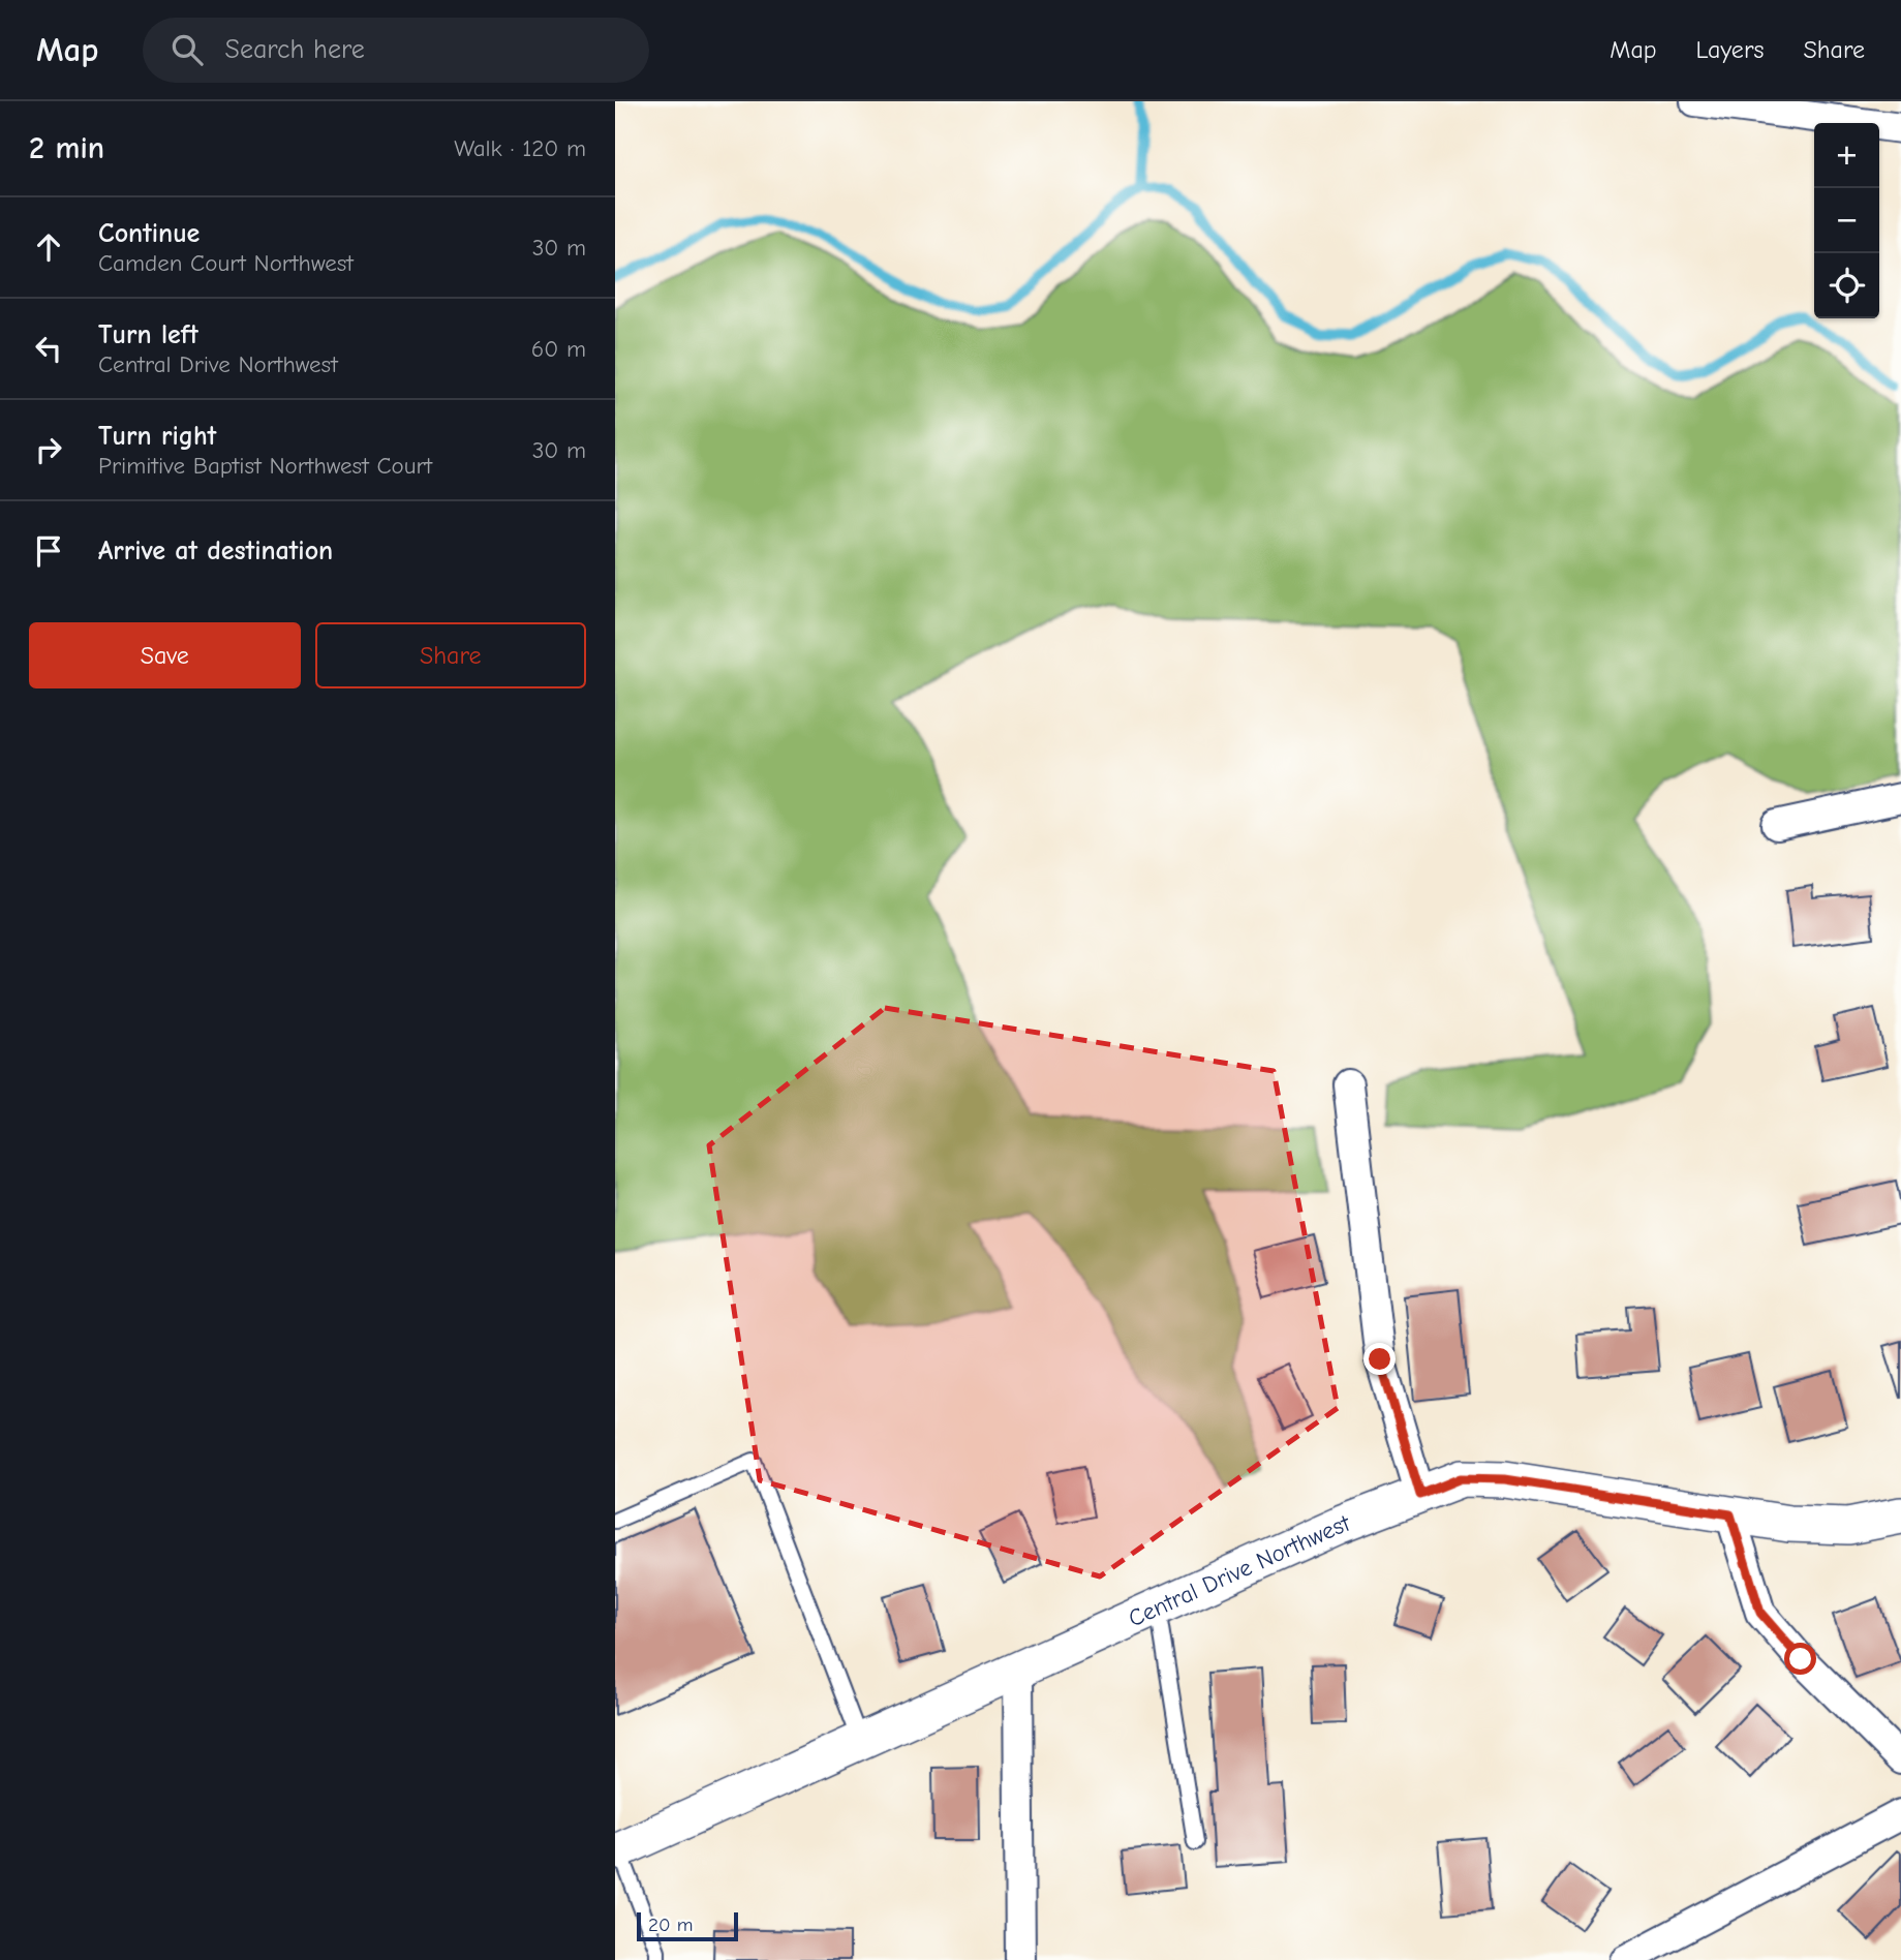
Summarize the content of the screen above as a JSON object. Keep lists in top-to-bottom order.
{
  "streets": {
    "street": ["Central Drive Northwest"]
  },
  "scale_bar": "20 m",
  "page": {
    "header": "Map",
    "search": "Search here",
    "nav": ["Map", "Layers", "Share"],
    "heading": ["2 min", "Walk · 120 m"],
    "map_buttons": ["+", "−"],
    "list": [
      ["Continue", "Camden Court Northwest", "30 m"],
      ["Turn left", "Central Drive Northwest", "60 m"],
      ["Turn right", "Primitive Baptist Northwest Court", "30 m"],
      "Arrive at destination"
    ],
    "buttons": ["Save", "Share"],
    "scale": "20 m"
  }
}
